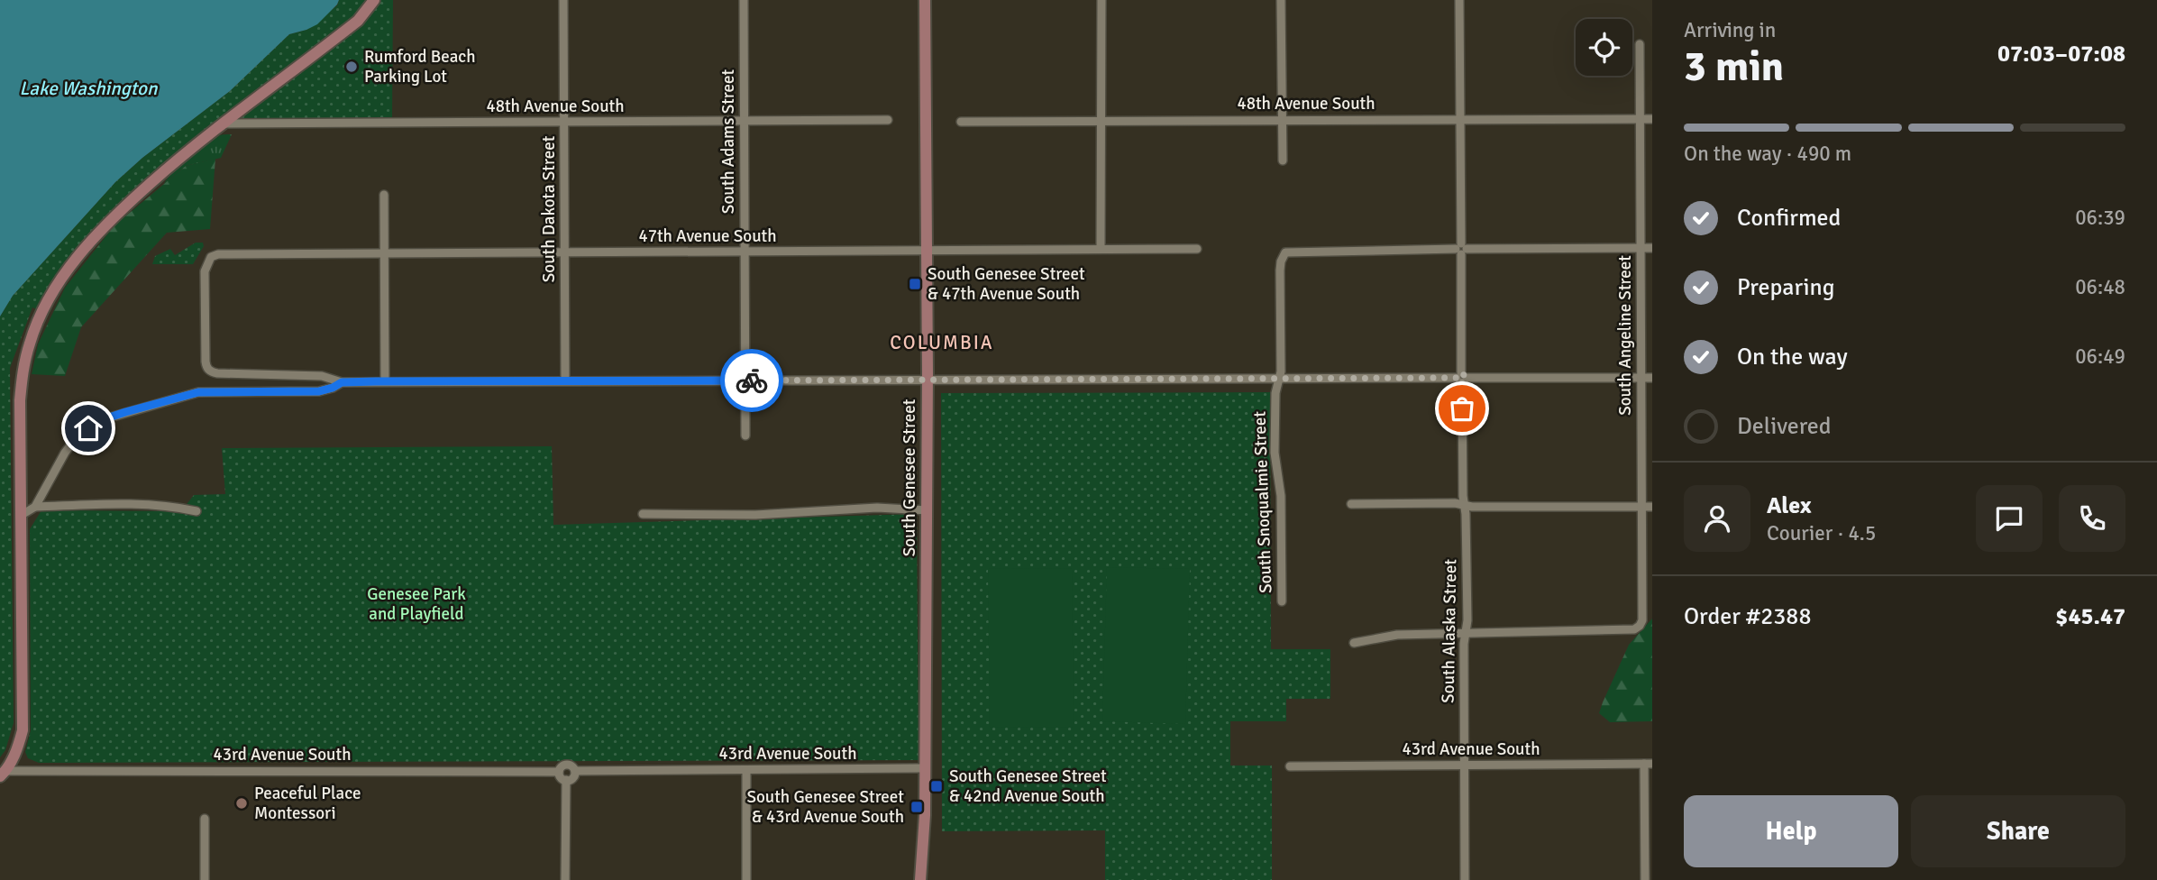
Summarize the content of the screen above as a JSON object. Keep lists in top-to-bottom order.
{
  "streets": {
    "main road": ["South Genesee Street"],
    "street": [
      "48th Avenue South",
      "South Adams Street",
      "South Dakota Street",
      "47th Avenue South",
      "South Angeline Street",
      "South Snoqualmie Street",
      "South Alaska Street",
      "43rd Avenue South"
    ]
  },
  "crossings": [
    ["48th Avenue South", "South Adams Street"],
    ["48th Avenue South", "South Dakota Street"],
    ["48th Avenue South", "South Angeline Street"],
    ["48th Avenue South", "South Alaska Street"],
    ["South Adams Street", "47th Avenue South"],
    ["South Dakota Street", "47th Avenue South"],
    ["47th Avenue South", "South Genesee Street"],
    ["South Angeline Street", "South Alaska Street"],
    ["South Genesee Street", "43rd Avenue South"],
    ["South Snoqualmie Street", "South Alaska Street"],
    ["South Alaska Street", "43rd Avenue South"]
  ],
  "districts": ["COLUMBIA"],
  "water": ["Lake Washington"],
  "parks": ["Genesee Park and Playfield"],
  "places": {
    "other": ["Rumford Beach Parking Lot", "Peaceful Place Montessori"],
    "transit": ["South Genesee Street & 47th Avenue South", "South Genesee Street & 42nd Avenue South", "South Genesee Street & 43rd Avenue South"]
  },
  "page": {
    "heading": ["3 min", "Arriving in", "07:03–07:08"],
    "panel": [
      "Alex",
      "Courier · 4.5",
      "Order #2388",
      "$45.47"
    ],
    "bar": "On the way · 490 m",
    "list": [
      ["Confirmed", "06:39"],
      ["Preparing", "06:48"],
      ["On the way", "06:49"],
      "Delivered"
    ],
    "buttons": ["Help", "Share"]
  }
}
